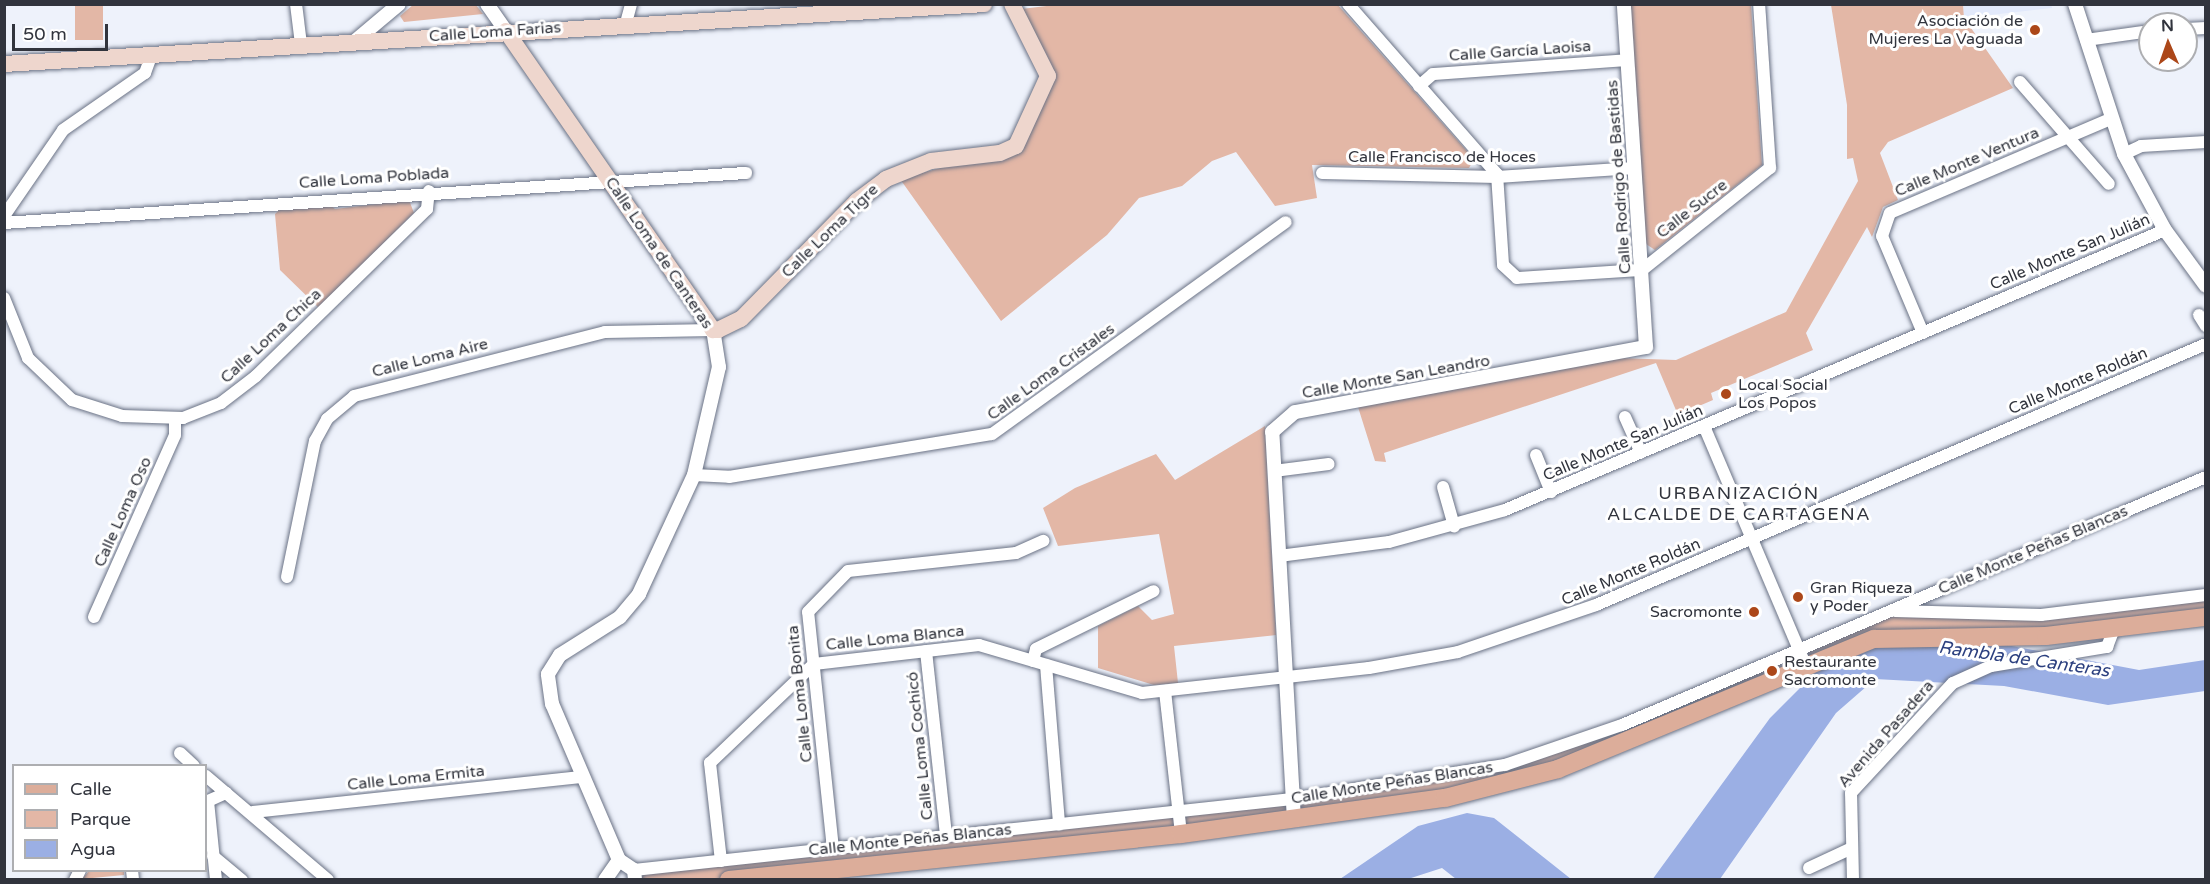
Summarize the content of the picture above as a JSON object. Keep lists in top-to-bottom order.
{
  "streets": {
    "main road": [
      "Calle Loma Farias",
      "Calle Loma Tigre",
      "Calle Loma de Canteras",
      "Calle Monte Peñas Blancas"
    ],
    "street": [
      "Calle García Laoisa",
      "Calle Francisco de Hoces",
      "Calle Monte Ventura",
      "Calle Rodrigo de Bastidas",
      "Calle Loma Poblada",
      "Calle Sucre",
      "Calle Monte San Julián",
      "Calle Loma Chica",
      "Calle Loma Aire",
      "Calle Loma Cristales",
      "Calle Monte San Leandro",
      "Calle Monte Roldán",
      "Calle Loma Oso",
      "Calle Loma Blanca",
      "Calle Loma Bonita",
      "Avenida Pasadera",
      "Calle Loma Cochicó",
      "Calle Loma Ermita"
    ]
  },
  "crossings": [
    ["Calle Loma Farias", "Calle Loma de Canteras"],
    ["Calle García Laoisa", "Calle Rodrigo de Bastidas"],
    ["Calle Francisco de Hoces", "Calle Rodrigo de Bastidas"],
    ["Calle Monte Ventura", "Calle Monte San Julián"],
    ["Calle Rodrigo de Bastidas", "Calle Sucre"],
    ["Calle Rodrigo de Bastidas", "Calle Monte San Leandro"],
    ["Calle Loma Poblada", "Calle Loma de Canteras"],
    ["Calle Loma Poblada", "Calle Loma Chica"],
    ["Calle Loma Tigre", "Calle Loma de Canteras"],
    ["Calle Loma Tigre", "Calle Loma Aire"],
    ["Calle Monte San Julián", "Calle Monte San Leandro"],
    ["Calle Loma de Canteras", "Calle Loma Aire"],
    ["Calle Loma de Canteras", "Calle Loma Cristales"],
    ["Calle Loma de Canteras", "Calle Loma Ermita"],
    ["Calle Loma Chica", "Calle Loma Oso"],
    ["Calle Monte San Leandro", "Calle Monte Roldán"],
    ["Calle Monte San Leandro", "Calle Monte Peñas Blancas"],
    ["Calle Monte San Leandro", "Calle Loma Blanca"],
    ["Calle Monte Roldán", "Calle Loma Blanca"],
    ["Calle Monte Peñas Blancas", "Calle Loma Blanca"],
    ["Calle Monte Peñas Blancas", "Calle Loma Bonita"],
    ["Calle Monte Peñas Blancas", "Avenida Pasadera"],
    ["Calle Monte Peñas Blancas", "Calle Loma Cochicó"],
    ["Calle Loma Blanca", "Calle Loma Bonita"],
    ["Calle Loma Blanca", "Calle Loma Cochicó"]
  ],
  "districts": ["URBANIZACIÓN ALCALDE DE CARTAGENA"],
  "water": ["Rambla de Canteras"],
  "places": [
    "Asociación de Mujeres La Vaguada",
    "Local Social Los Popos",
    "Gran Riqueza y Poder",
    "Sacromonte",
    "Restaurante Sacromonte"
  ],
  "legend": ["Calle", "Parque", "Agua"],
  "scale_bar": "50 m",
  "north": "top"
}
